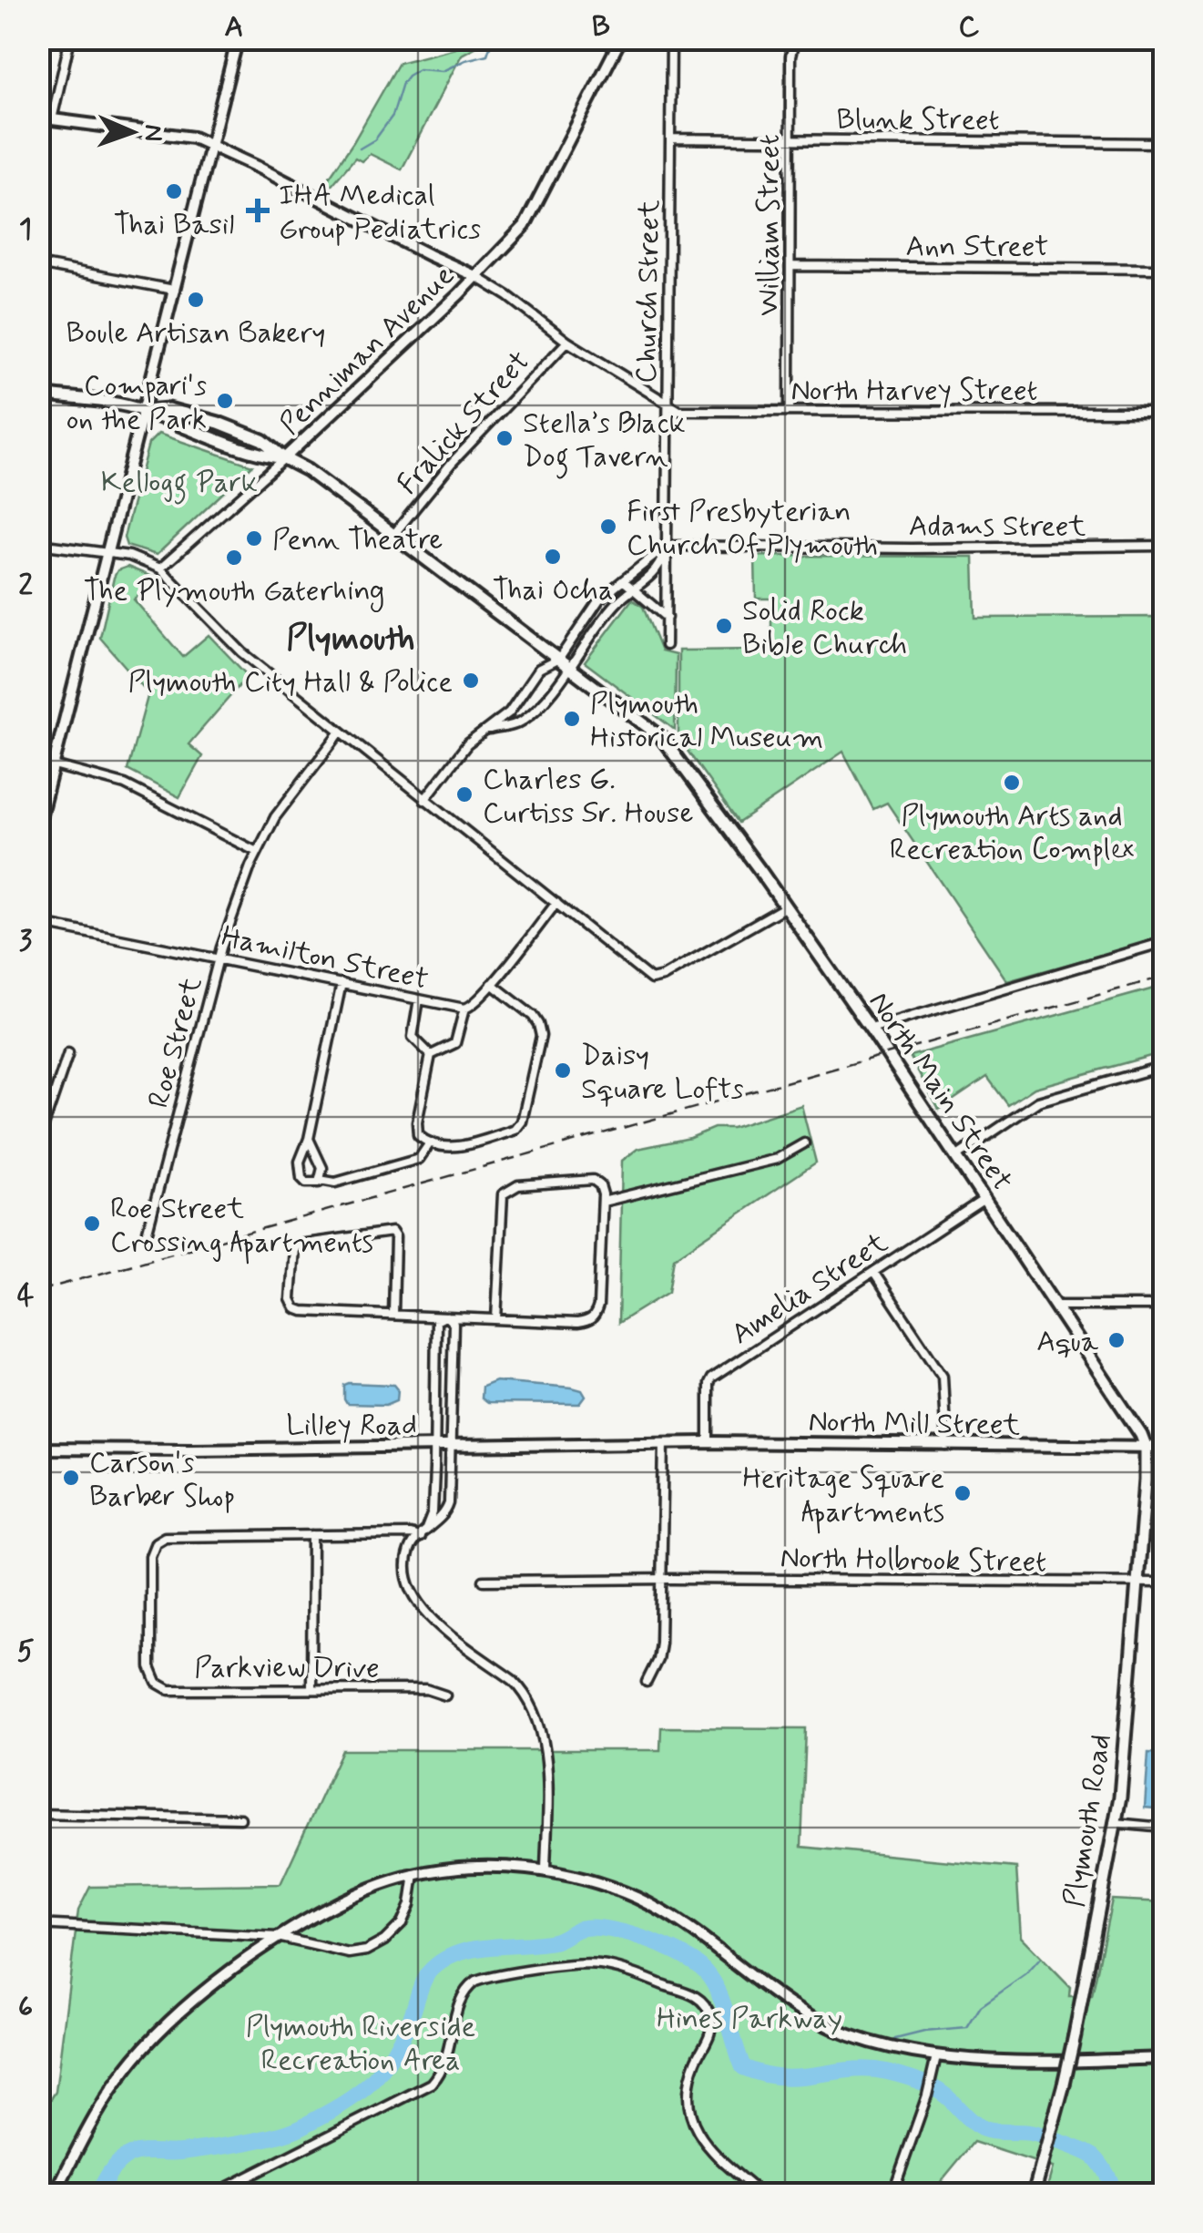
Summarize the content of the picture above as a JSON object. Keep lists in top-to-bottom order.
{
  "streets": {
    "main road": ["North Main Street", "Plymouth Road"],
    "street": [
      "Blunk Street",
      "William Street",
      "Ann Street",
      "Church Street",
      "Penniman Avenue",
      "North Harvey Street",
      "Fralick Street",
      "Adams Street",
      "Hamilton Street",
      "Roe Street",
      "Amelia Street",
      "North Mill Street",
      "Lilley Road",
      "North Holbrook Street",
      "Parkview Drive"
    ]
  },
  "crossings": [
    ["Blunk Street", "William Street"],
    ["Blunk Street", "Church Street"],
    ["William Street", "Ann Street"],
    ["William Street", "North Harvey Street"],
    ["Church Street", "North Harvey Street"],
    ["Church Street", "Adams Street"],
    ["Penniman Avenue", "North Harvey Street"],
    ["Penniman Avenue", "North Main Street"],
    ["North Harvey Street", "Fralick Street"],
    ["Fralick Street", "North Main Street"],
    ["Hamilton Street", "Roe Street"],
    ["North Main Street", "Amelia Street"],
    ["North Main Street", "North Mill Street"],
    ["North Main Street", "Plymouth Road"],
    ["Amelia Street", "North Mill Street"],
    ["North Mill Street", "Lilley Road"],
    ["North Mill Street", "Plymouth Road"],
    ["North Holbrook Street", "Plymouth Road"]
  ],
  "districts": ["Plymouth"],
  "parks": ["Kellogg Park", "Hines Parkway", "Plymouth Riverside Recreation Area"],
  "places": {
    "other": [
      "Thai Basil",
      "Boule Artisan Bakery",
      "Compari's on the Park",
      "Stella’s Black Dog Tavern",
      "First Presbyterian Church Of Plymouth",
      "Penn Theatre",
      "Thai Ocha",
      "The Plymouth Gaterhing",
      "Solid Rock Bible Church",
      "Plymouth City Hall & Police",
      "Plymouth Historical Museum",
      "Plymouth Arts and Recreation Complex",
      "Charles G. Curtiss Sr. House",
      "Daisy Square Lofts",
      "Roe Street Crossing Apartments",
      "Aqua",
      "Carson's Barber Shop",
      "Heritage Square Apartments"
    ],
    "health": ["IHA Medical Group Pediatrics"]
  },
  "north": "right",
  "grid": {
    "columns": ["A", "B", "C"],
    "rows": [
      "1",
      "2",
      "3",
      "4",
      "5",
      "6"
    ]
  }
}
